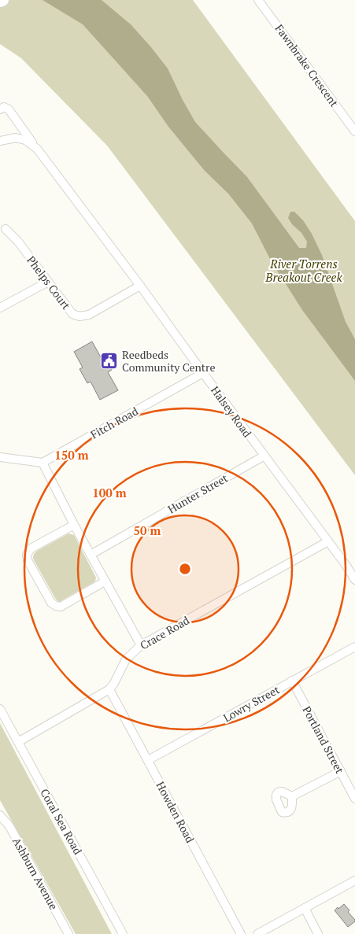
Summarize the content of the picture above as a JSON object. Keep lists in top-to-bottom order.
{
  "streets": {
    "street": [
      "Fawnbrake Crescent",
      "Phelps Court",
      "Halsey Road",
      "Fitch Road",
      "Hunter Street",
      "Crace Road",
      "Lowry Street",
      "Portland Street",
      "Howden Road",
      "Coral Sea Road",
      "Ashburn Avenue"
    ]
  },
  "crossings": [
    ["Phelps Court", "Halsey Road"],
    ["Halsey Road", "Fitch Road"],
    ["Halsey Road", "Hunter Street"],
    ["Halsey Road", "Crace Road"],
    ["Crace Road", "Howden Road"],
    ["Crace Road", "Coral Sea Road"],
    ["Lowry Street", "Portland Street"],
    ["Lowry Street", "Howden Road"]
  ],
  "water": ["River Torrens Breakout Creek"],
  "places": {
    "public building": ["Reedbeds Community Centre"]
  },
  "rings": ["150 m", "100 m", "50 m"]
}
